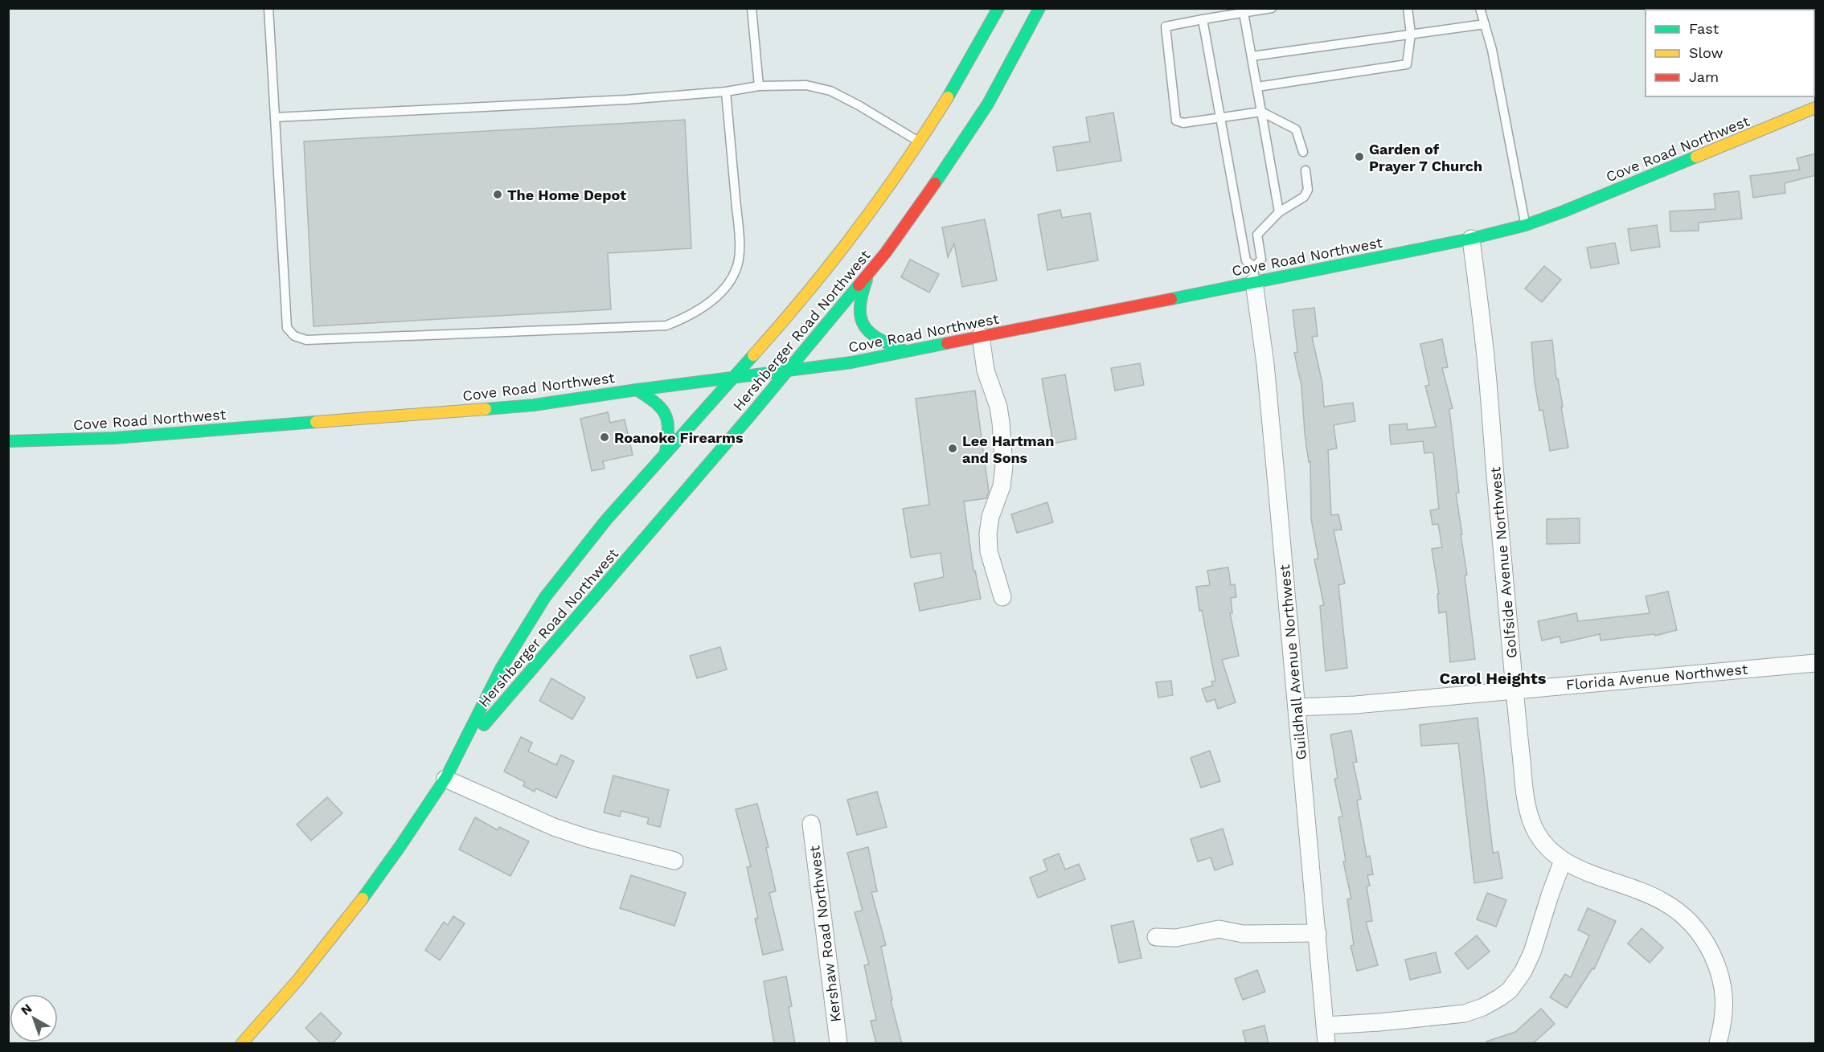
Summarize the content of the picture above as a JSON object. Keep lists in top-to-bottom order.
{
  "streets": {
    "main road": ["Cove Road Northwest", "Hershberger Road Northwest"],
    "street": [
      "Golfside Avenue Northwest",
      "Guildhall Avenue Northwest",
      "Florida Avenue Northwest",
      "Kershaw Road Northwest"
    ]
  },
  "crossings": [
    ["Cove Road Northwest", "Hershberger Road Northwest"],
    ["Cove Road Northwest", "Golfside Avenue Northwest"],
    ["Cove Road Northwest", "Guildhall Avenue Northwest"],
    ["Golfside Avenue Northwest", "Florida Avenue Northwest"],
    ["Guildhall Avenue Northwest", "Florida Avenue Northwest"]
  ],
  "districts": ["Carol Heights"],
  "places": [
    "Garden of Prayer 7 Church",
    "The Home Depot",
    "Roanoke Firearms",
    "Lee Hartman and Sons"
  ],
  "legend": ["Fast", "Slow", "Jam"],
  "north": "top left"
}
